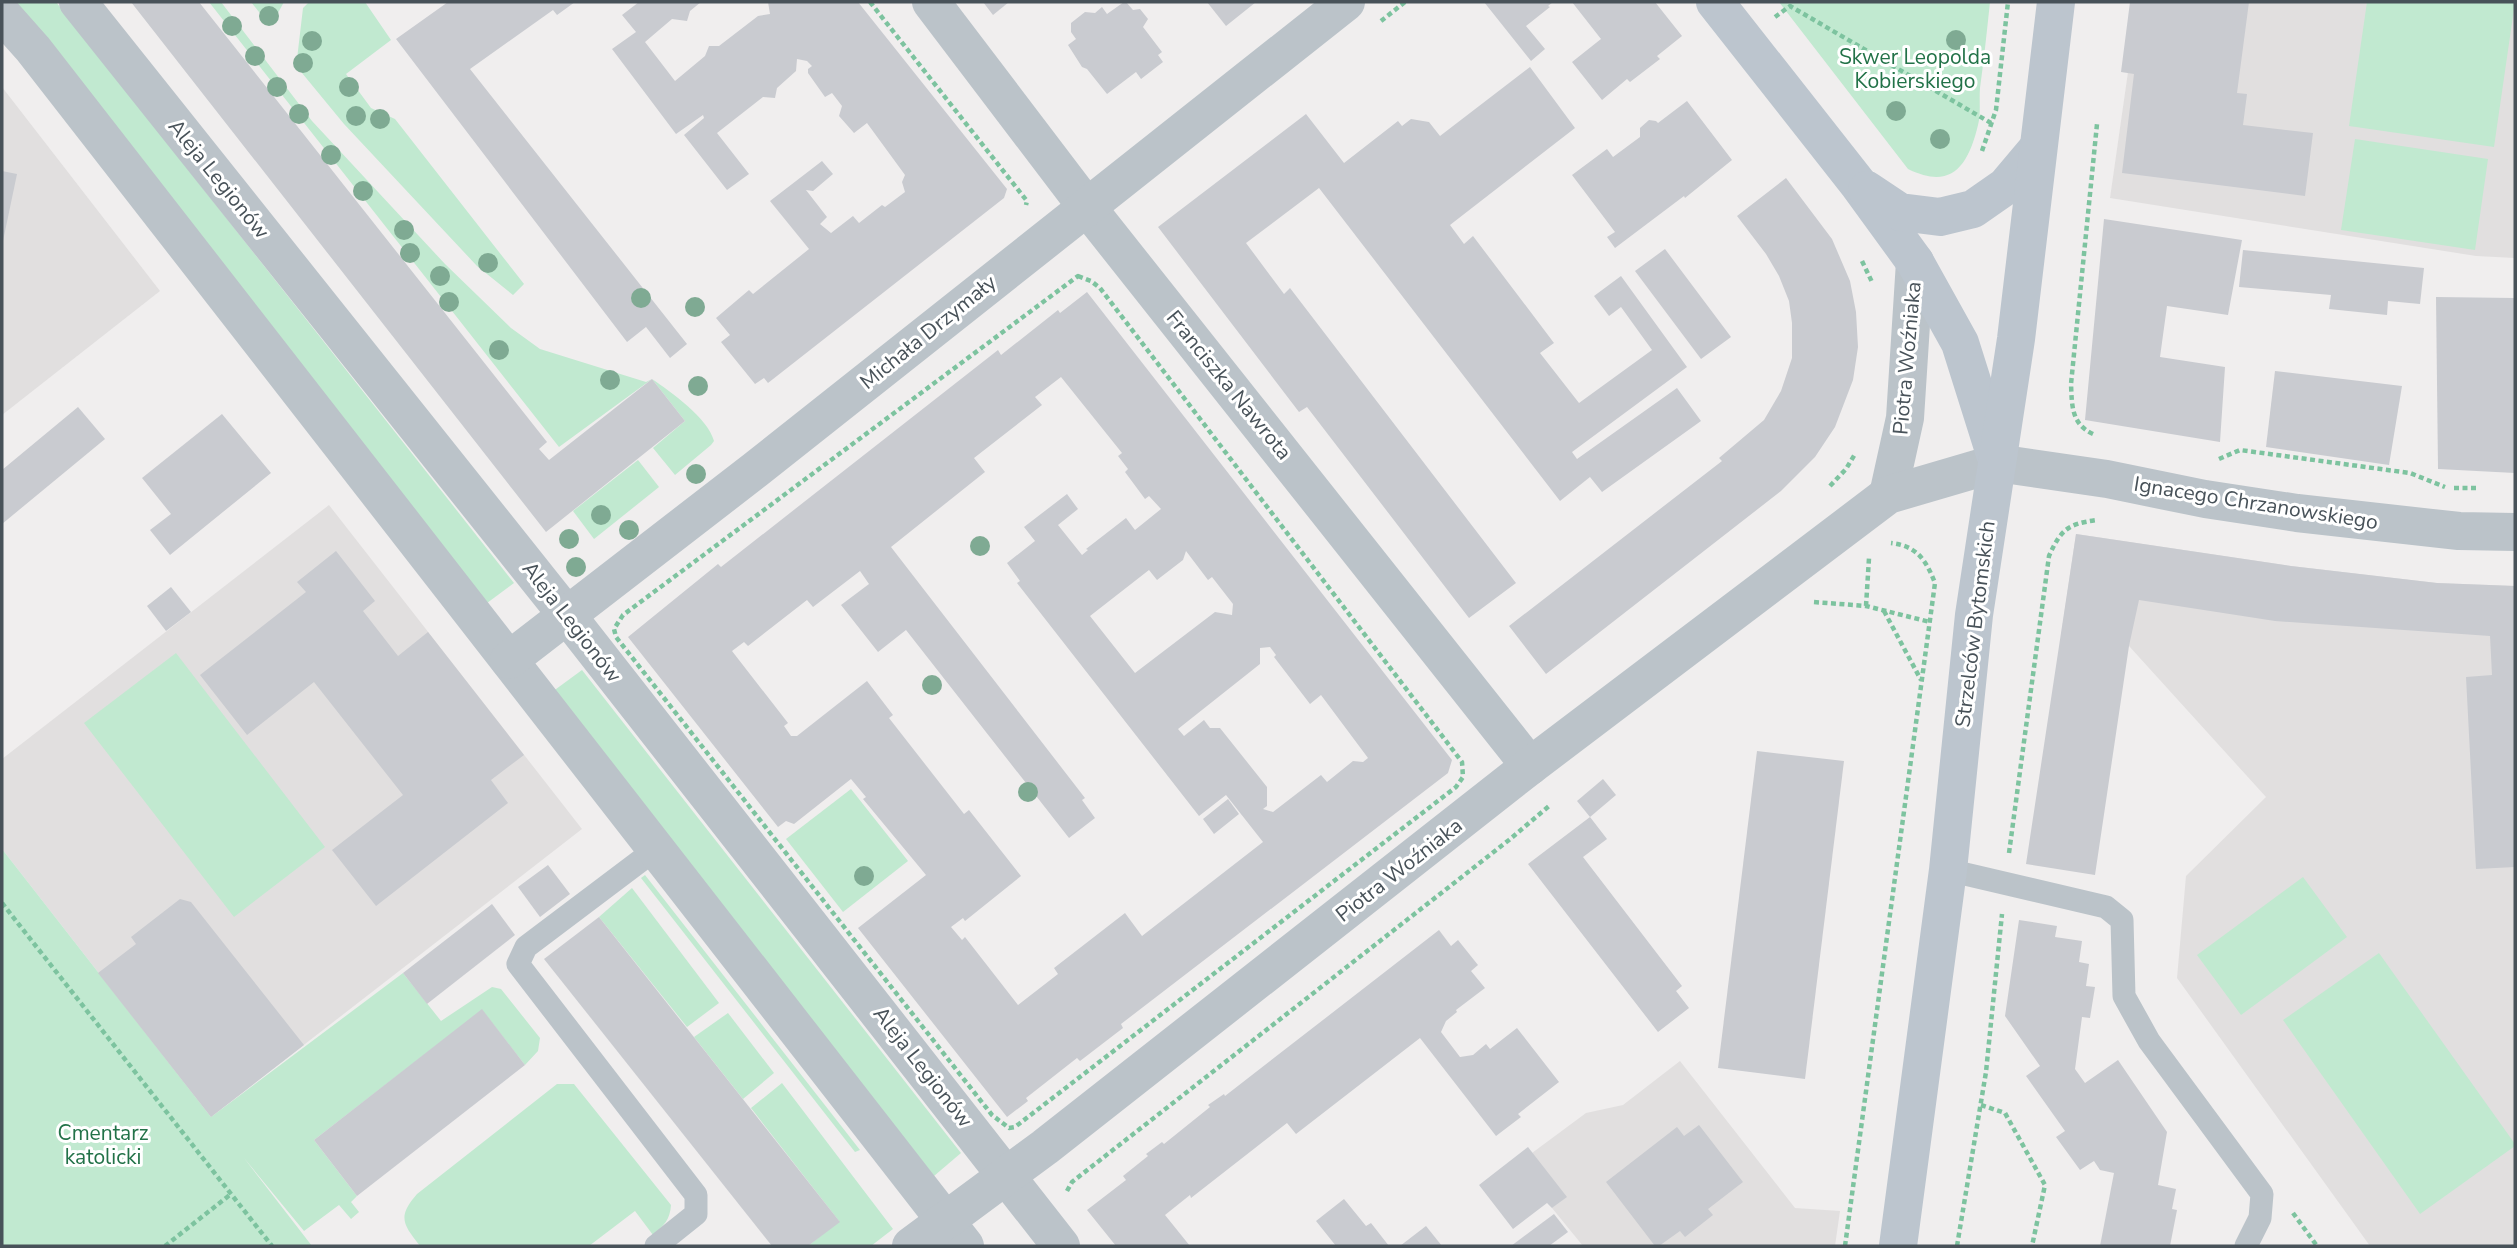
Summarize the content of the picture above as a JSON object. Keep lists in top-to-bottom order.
{
  "streets": {
    "main road": ["Strzelców Bytomskich"],
    "street": [
      "Aleja Legionów",
      "Michała Drzymały",
      "Piotra Woźniaka",
      "Franciszka Nawrota",
      "Ignacego Chrzanowskiego"
    ]
  },
  "crossings": [
    ["Aleja Legionów", "Michała Drzymały"],
    ["Aleja Legionów", "Piotra Woźniaka"],
    ["Michała Drzymały", "Franciszka Nawrota"],
    ["Piotra Woźniaka", "Franciszka Nawrota"],
    ["Piotra Woźniaka", "Ignacego Chrzanowskiego"],
    ["Piotra Woźniaka", "Strzelców Bytomskich"],
    ["Ignacego Chrzanowskiego", "Strzelców Bytomskich"]
  ],
  "parks": ["Skwer Leopolda Kobierskiego", "Cmentarz katolicki"]
}
